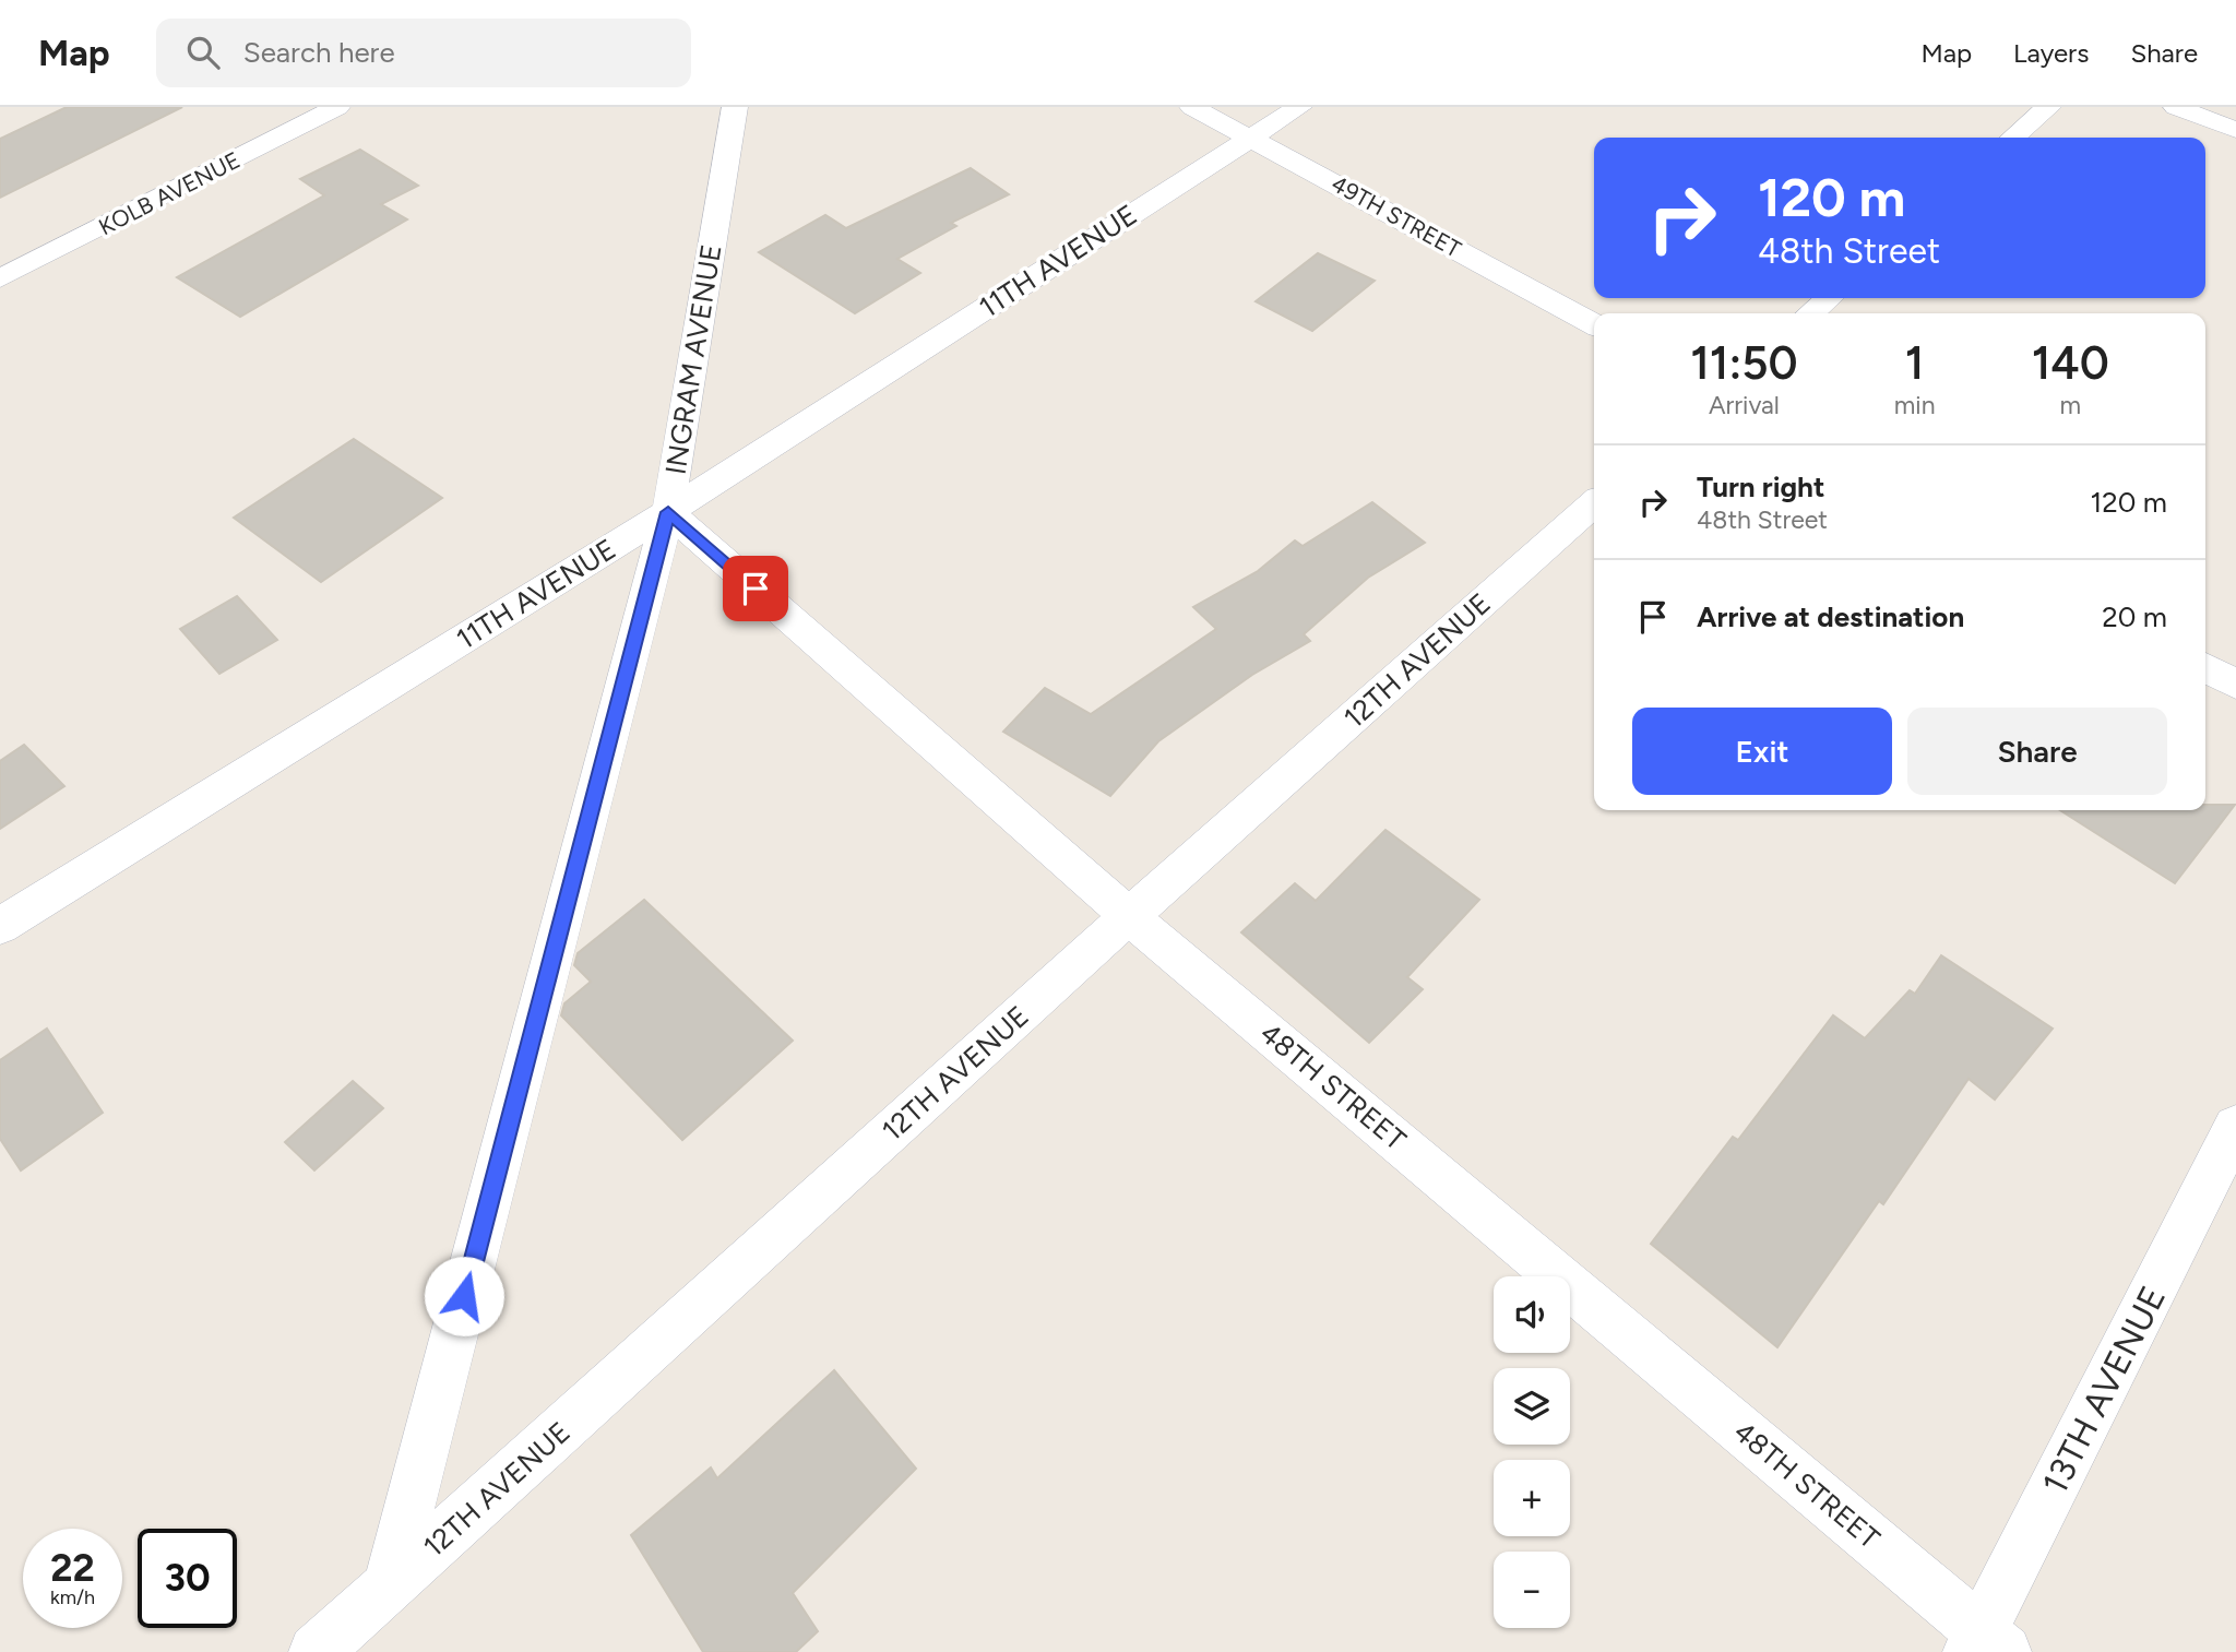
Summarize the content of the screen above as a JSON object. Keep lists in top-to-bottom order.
{
  "streets": {
    "street": [
      "KOLB AVENUE",
      "49TH STREET",
      "11TH AVENUE",
      "INGRAM AVENUE",
      "12TH AVENUE",
      "48TH STREET",
      "13TH AVENUE"
    ]
  },
  "crossings": [
    ["49TH STREET", "11TH AVENUE"],
    ["11TH AVENUE", "INGRAM AVENUE"],
    ["11TH AVENUE", "48TH STREET"],
    ["INGRAM AVENUE", "12TH AVENUE"],
    ["INGRAM AVENUE", "48TH STREET"],
    ["12TH AVENUE", "48TH STREET"],
    ["48TH STREET", "13TH AVENUE"]
  ],
  "page": {
    "header": "Map",
    "search": "Search here",
    "nav": ["Map", "Layers", "Share"],
    "turn": ["120 m", "48th Street"],
    "eta": [
      "11:50",
      "Arrival",
      "1",
      "min",
      "140",
      "m"
    ],
    "list": [
      {
        "name": "Turn right",
        "note": "48th Street",
        "value": "120 m"
      },
      {
        "name": "Arrive at destination",
        "value": "20 m"
      }
    ],
    "buttons": ["Exit", "Share"],
    "map_buttons": ["+", "−"],
    "speed": "22 km/h",
    "limit": "30"
  }
}
